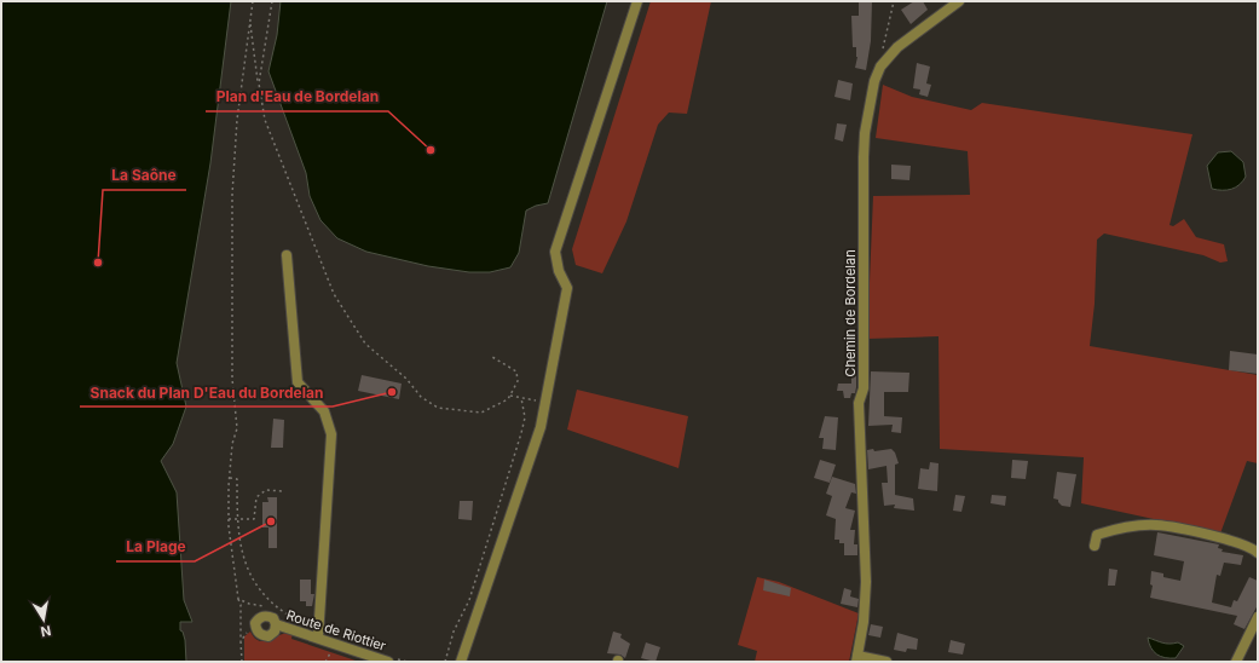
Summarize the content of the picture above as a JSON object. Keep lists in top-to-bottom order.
{
  "streets": {
    "street": ["Chemin de Bordelan", "Route de Riottier"]
  },
  "places": [
    "Plan d'Eau de Bordelan",
    "La Saône",
    "Snack du Plan D'Eau du Bordelan",
    "La Plage"
  ],
  "north": "bottom"
}
